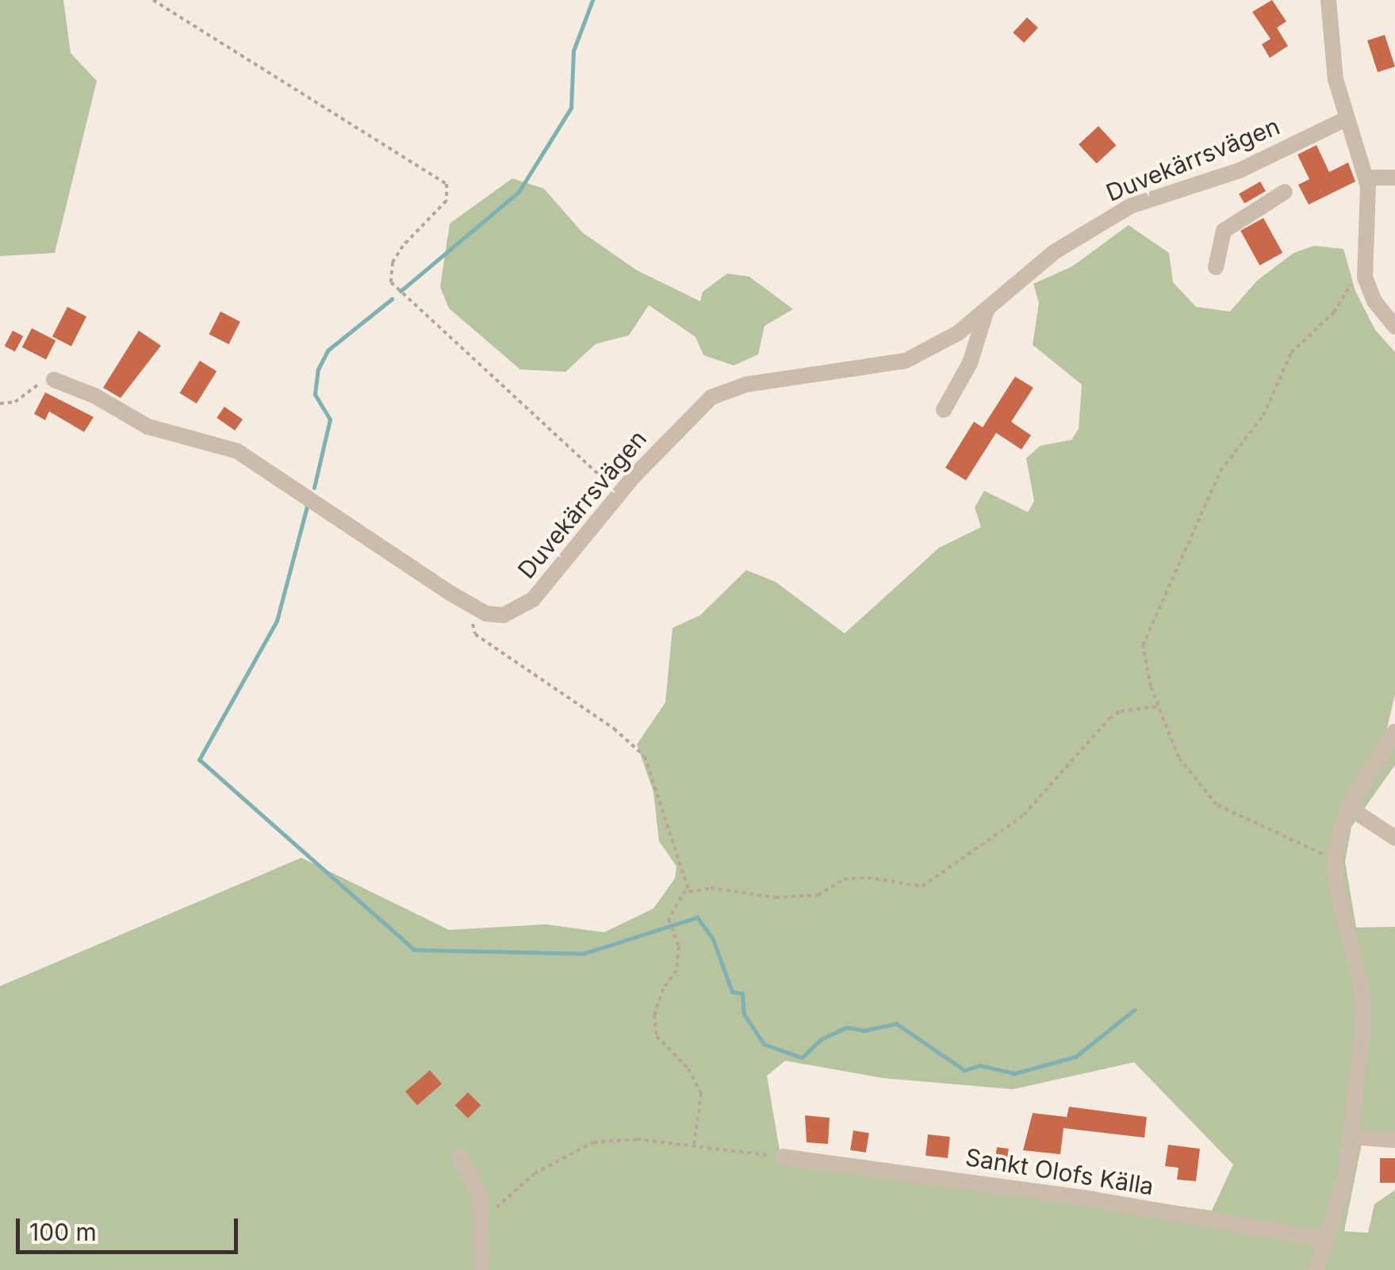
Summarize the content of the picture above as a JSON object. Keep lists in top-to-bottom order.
{
  "streets": {
    "street": ["Duvekärrsvägen", "Sankt Olofs Källa"]
  },
  "scale_bar": "100 m"
}
